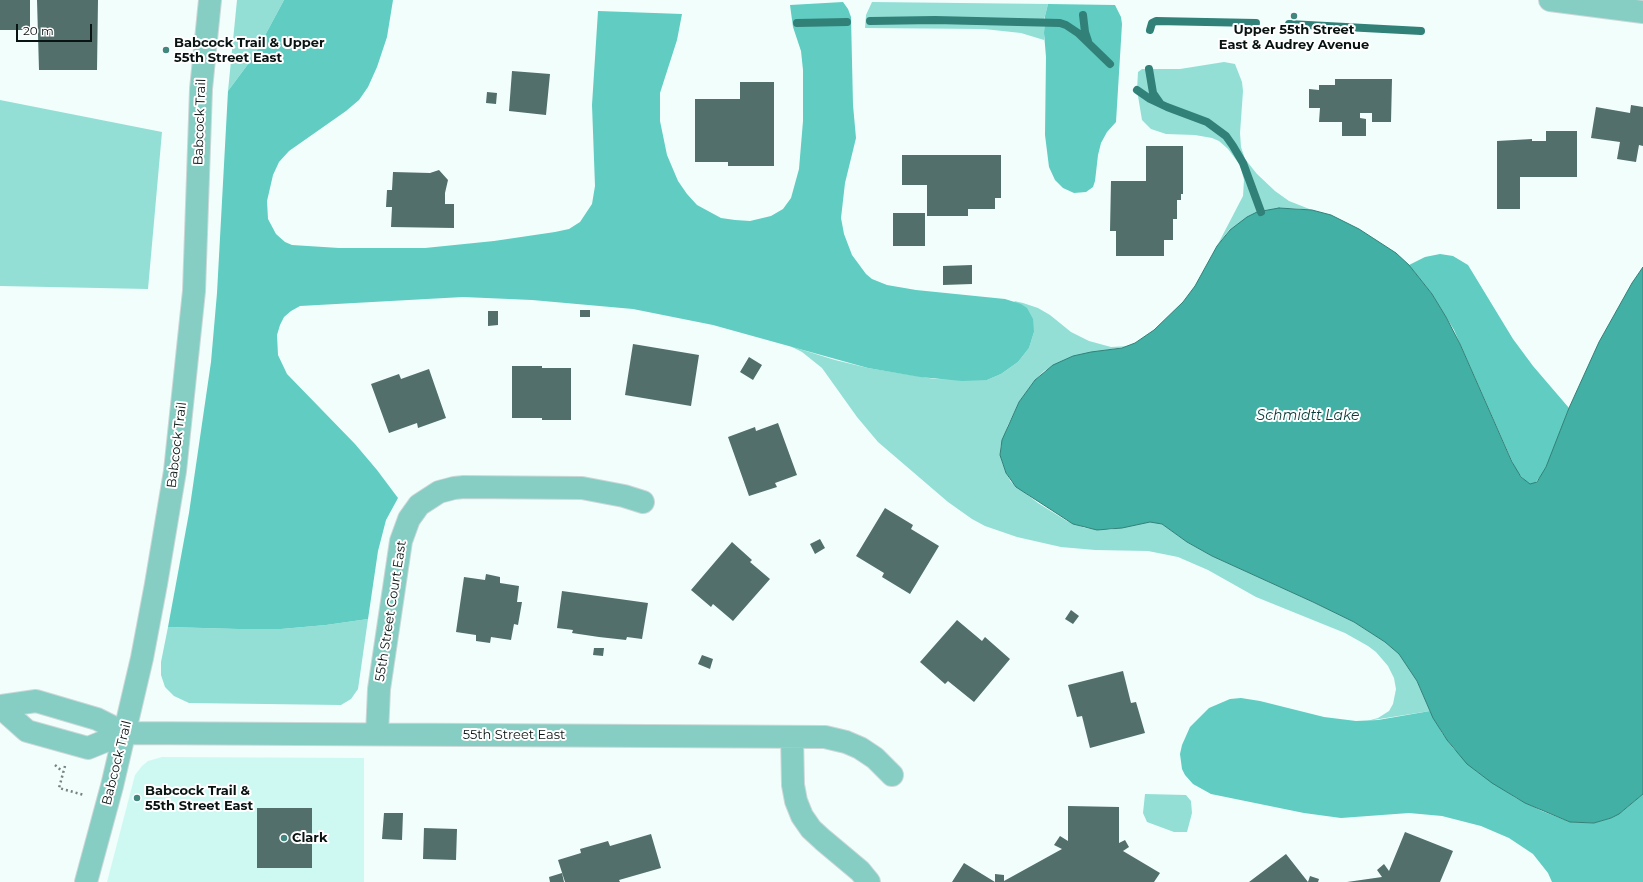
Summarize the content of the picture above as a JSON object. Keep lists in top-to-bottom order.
{
  "streets": {
    "street": ["Babcock Trail", "55th Street Court East", "55th Street East"]
  },
  "crossings": [
    ["Babcock Trail", "55th Street East"],
    ["55th Street Court East", "55th Street East"]
  ],
  "water": ["Schmidtt Lake"],
  "places": [
    "Upper 55th Street East & Audrey Avenue",
    "Babcock Trail & Upper 55th Street East",
    "Babcock Trail & 55th Street East",
    "Clark"
  ],
  "scale_bar": "20 m"
}
